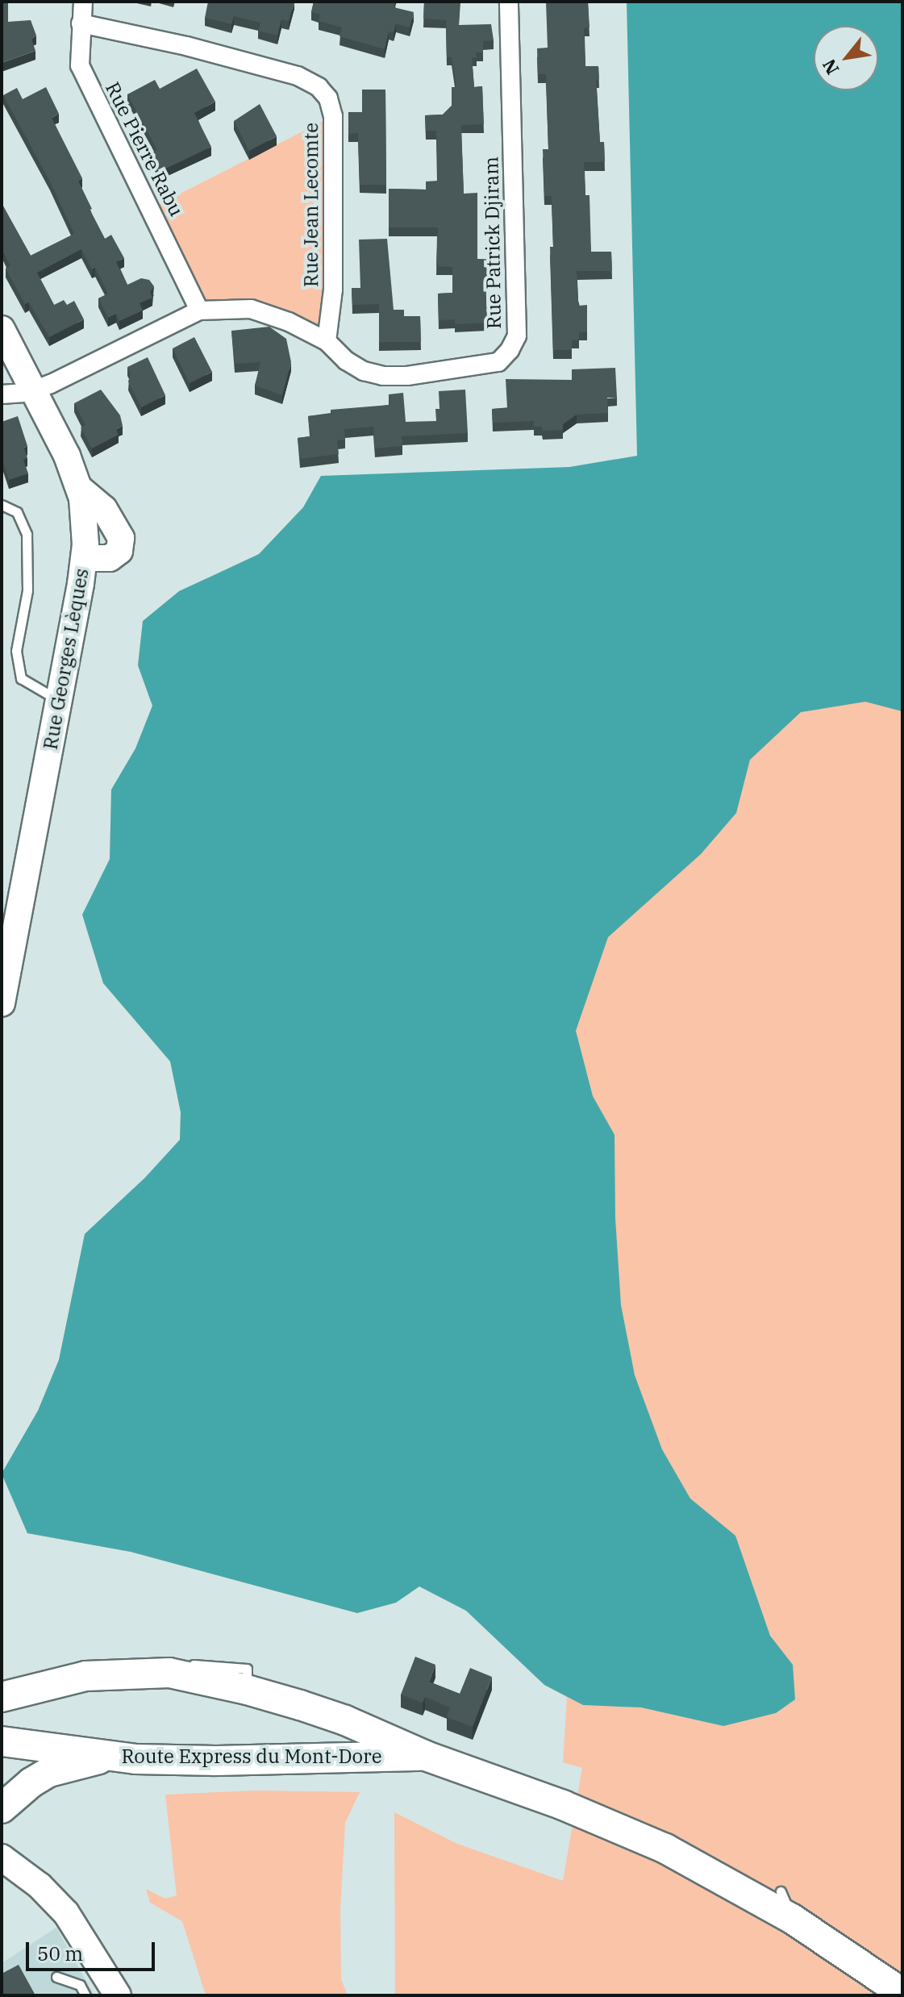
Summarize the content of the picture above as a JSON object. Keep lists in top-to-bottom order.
{
  "streets": {
    "main road": ["Rue Georges Lèques", "Route Express du Mont-Dore"],
    "street": ["Rue Pierre Rabu", "Rue Jean Lecomte", "Rue Patrick Djiram"]
  },
  "crossings": [
    ["Rue Pierre Rabu", "Rue Jean Lecomte"],
    ["Rue Pierre Rabu", "Rue Patrick Djiram"],
    ["Rue Jean Lecomte", "Rue Patrick Djiram"],
    ["Rue Patrick Djiram", "Rue Georges Lèques"]
  ],
  "scale_bar": "50 m",
  "north": "bottom left"
}
